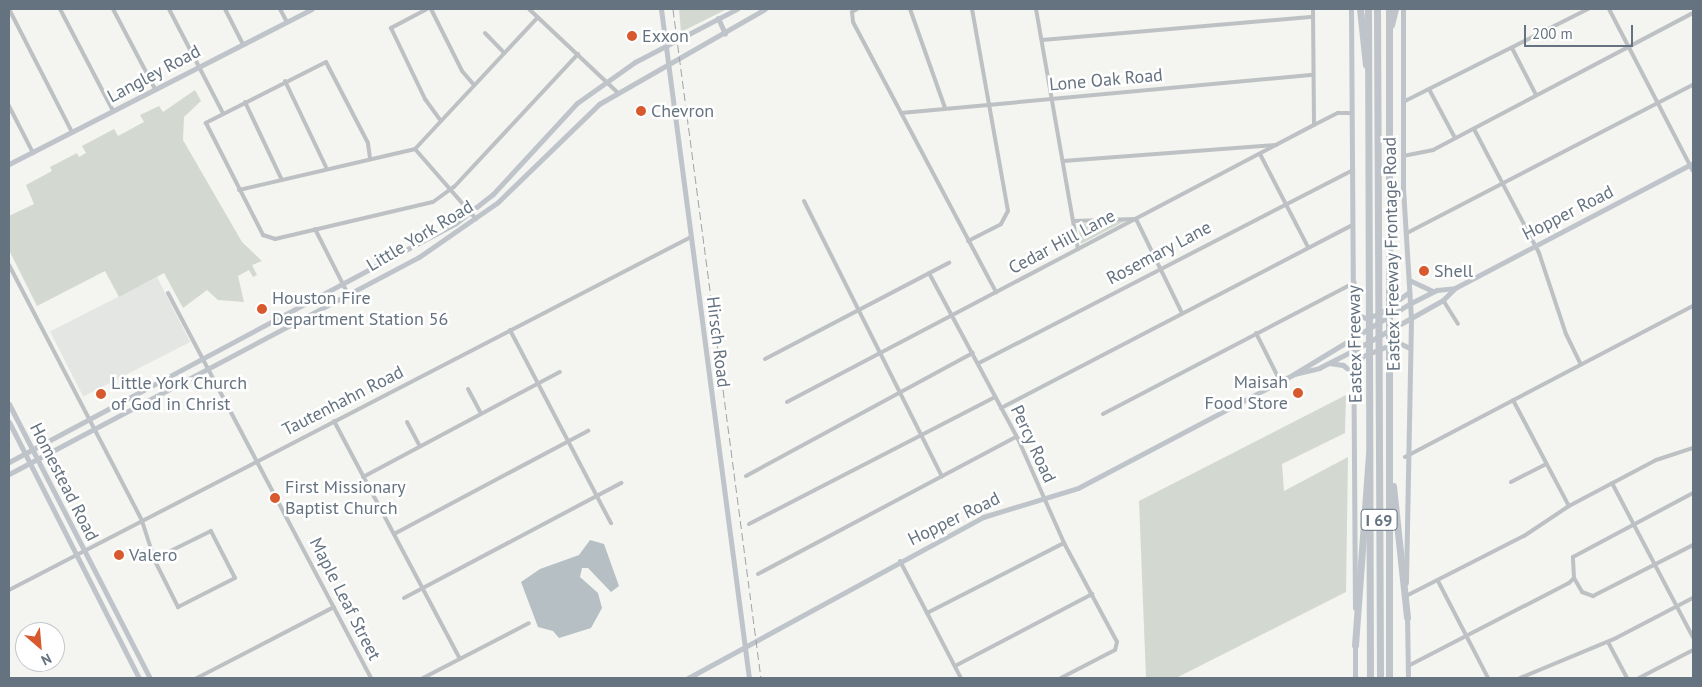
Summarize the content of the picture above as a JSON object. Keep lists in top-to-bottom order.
{
  "streets": {
    "highway": ["Eastex Freeway", "I 69"],
    "main road": [
      "Langley Road",
      "Hopper Road",
      "Little York Road",
      "Eastex Freeway Frontage Road",
      "Hirsch Road",
      "Homestead Road"
    ],
    "street": [
      "Lone Oak Road",
      "Cedar Hill Lane",
      "Rosemary Lane",
      "Tautenhahn Road",
      "Percy Road",
      "Maple Leaf Street"
    ]
  },
  "crossings": [
    ["Hopper Road", "Eastex Freeway Frontage Road"],
    ["Hopper Road", "Hirsch Road"],
    ["Hopper Road", "Percy Road"],
    ["Little York Road", "Hirsch Road"],
    ["Little York Road", "Homestead Road"],
    ["Little York Road", "Maple Leaf Street"],
    ["Cedar Hill Lane", "Percy Road"],
    ["Rosemary Lane", "Percy Road"],
    ["Hirsch Road", "Tautenhahn Road"],
    ["Tautenhahn Road", "Homestead Road"],
    ["Tautenhahn Road", "Maple Leaf Street"]
  ],
  "places": [
    "Exxon",
    "Chevron",
    "Shell",
    "Houston Fire Department Station 56",
    "Maisah Food Store",
    "Little York Church of God in Christ",
    "First Missionary Baptist Church",
    "Valero"
  ],
  "scale_bar": "200 m",
  "north": "bottom right"
}
